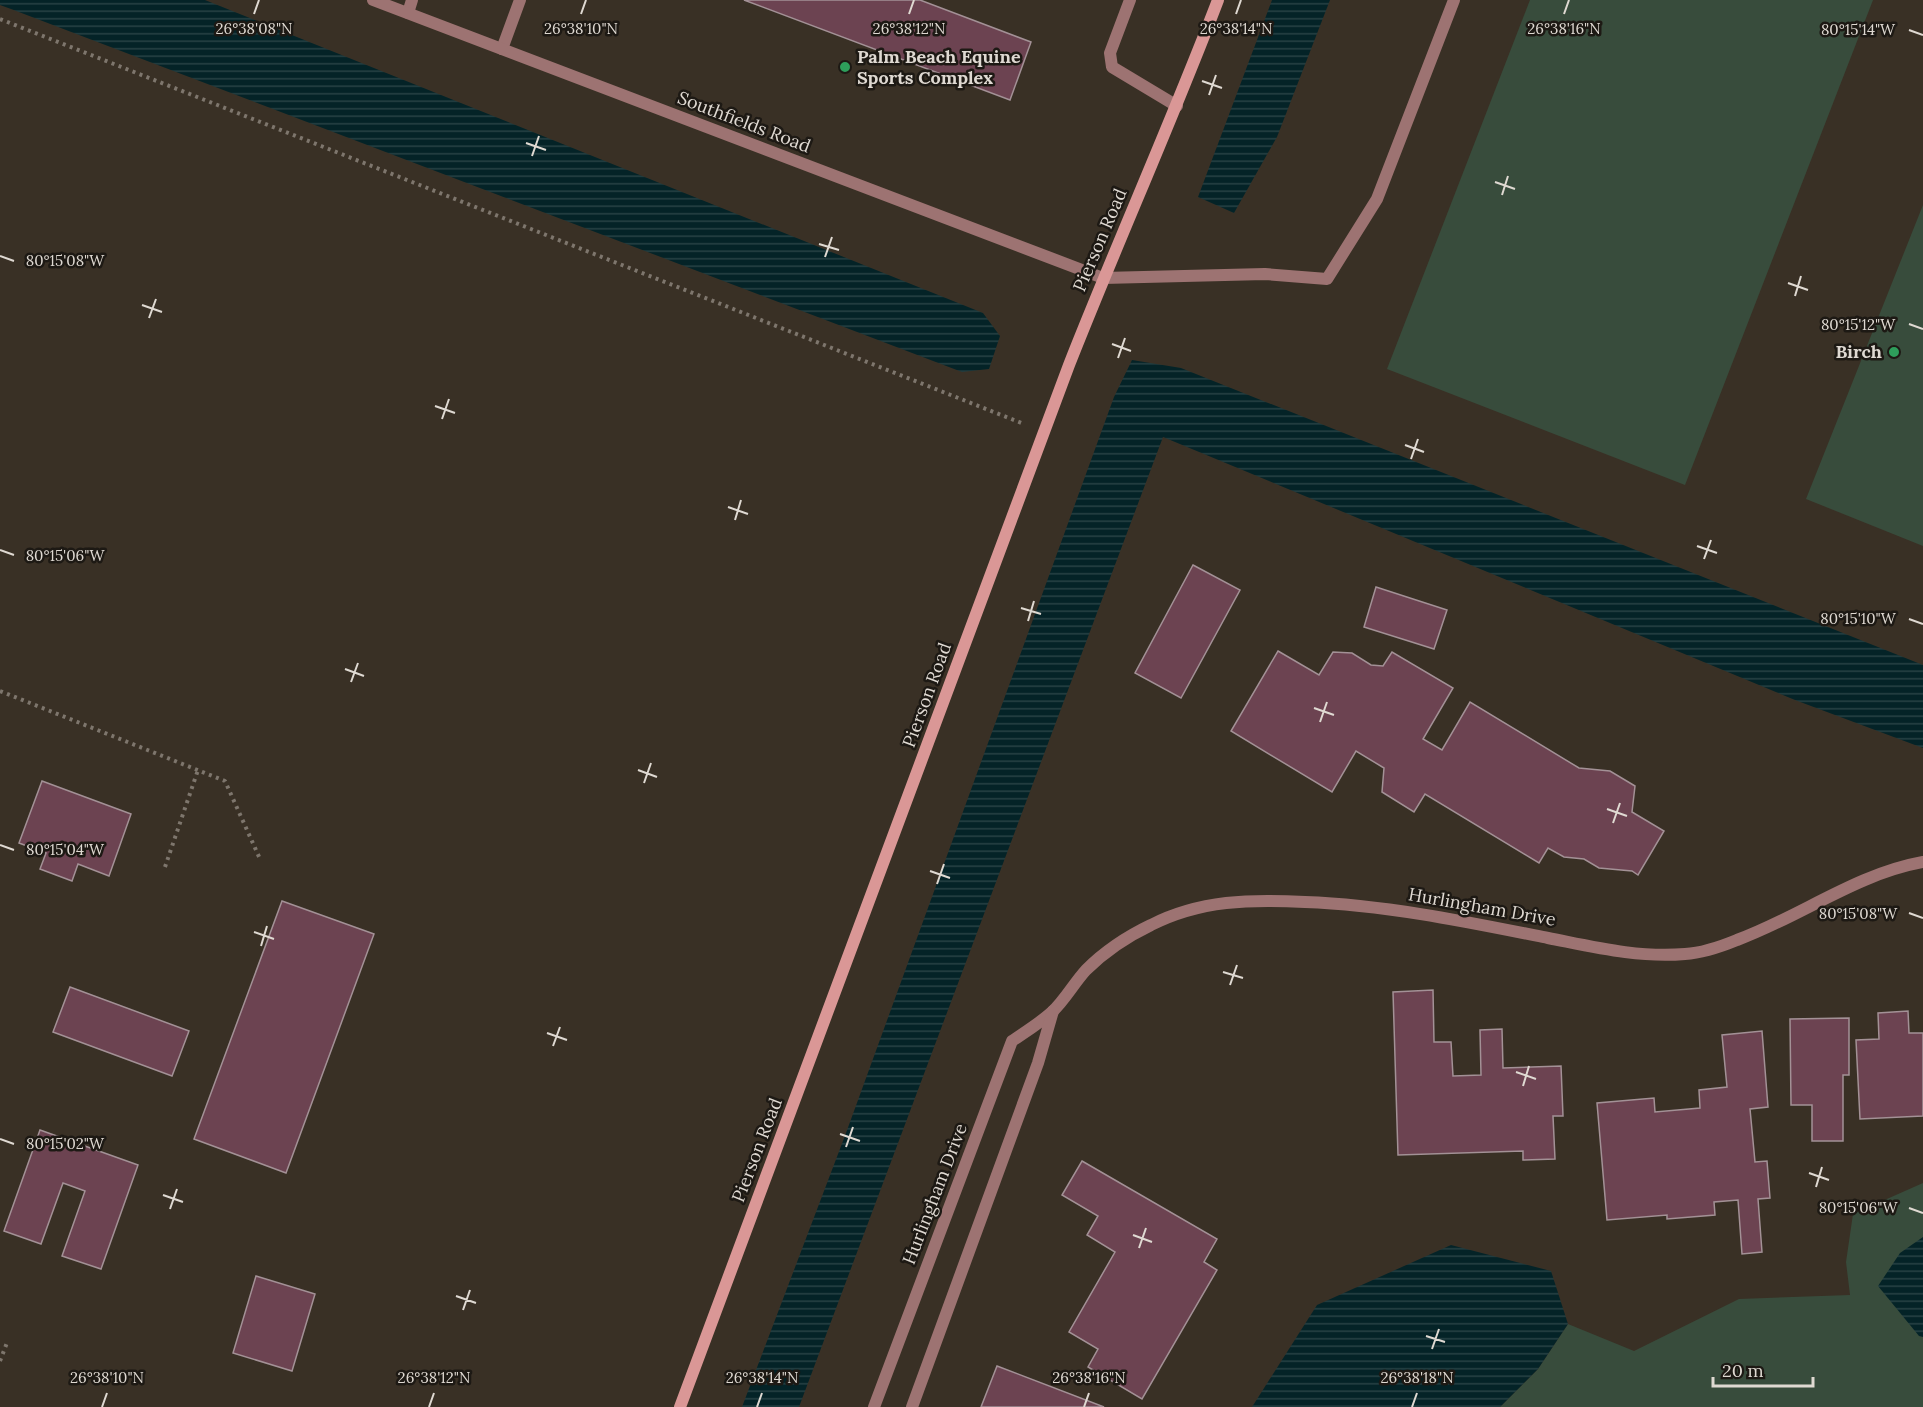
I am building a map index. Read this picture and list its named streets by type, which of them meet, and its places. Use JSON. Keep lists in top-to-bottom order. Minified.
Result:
{"streets":{"street":["Southfields Road","Pierson Road","Hurlingham Drive"]},"crossings":[["Southfields Road","Pierson Road"]],"places":["Palm Beach Equine Sports Complex","Birch"],"scale_bar":"20 m","coordinates":["26°38'08\"N","26°38'10\"N","26°38'12\"N","26°38'14\"N","26°38'16\"N","80°15'14\"W","80°15'08\"W","80°15'12\"W","80°15'06\"W","80°15'10\"W","80°15'04\"W","80°15'02\"W","26°38'18\"N"]}
